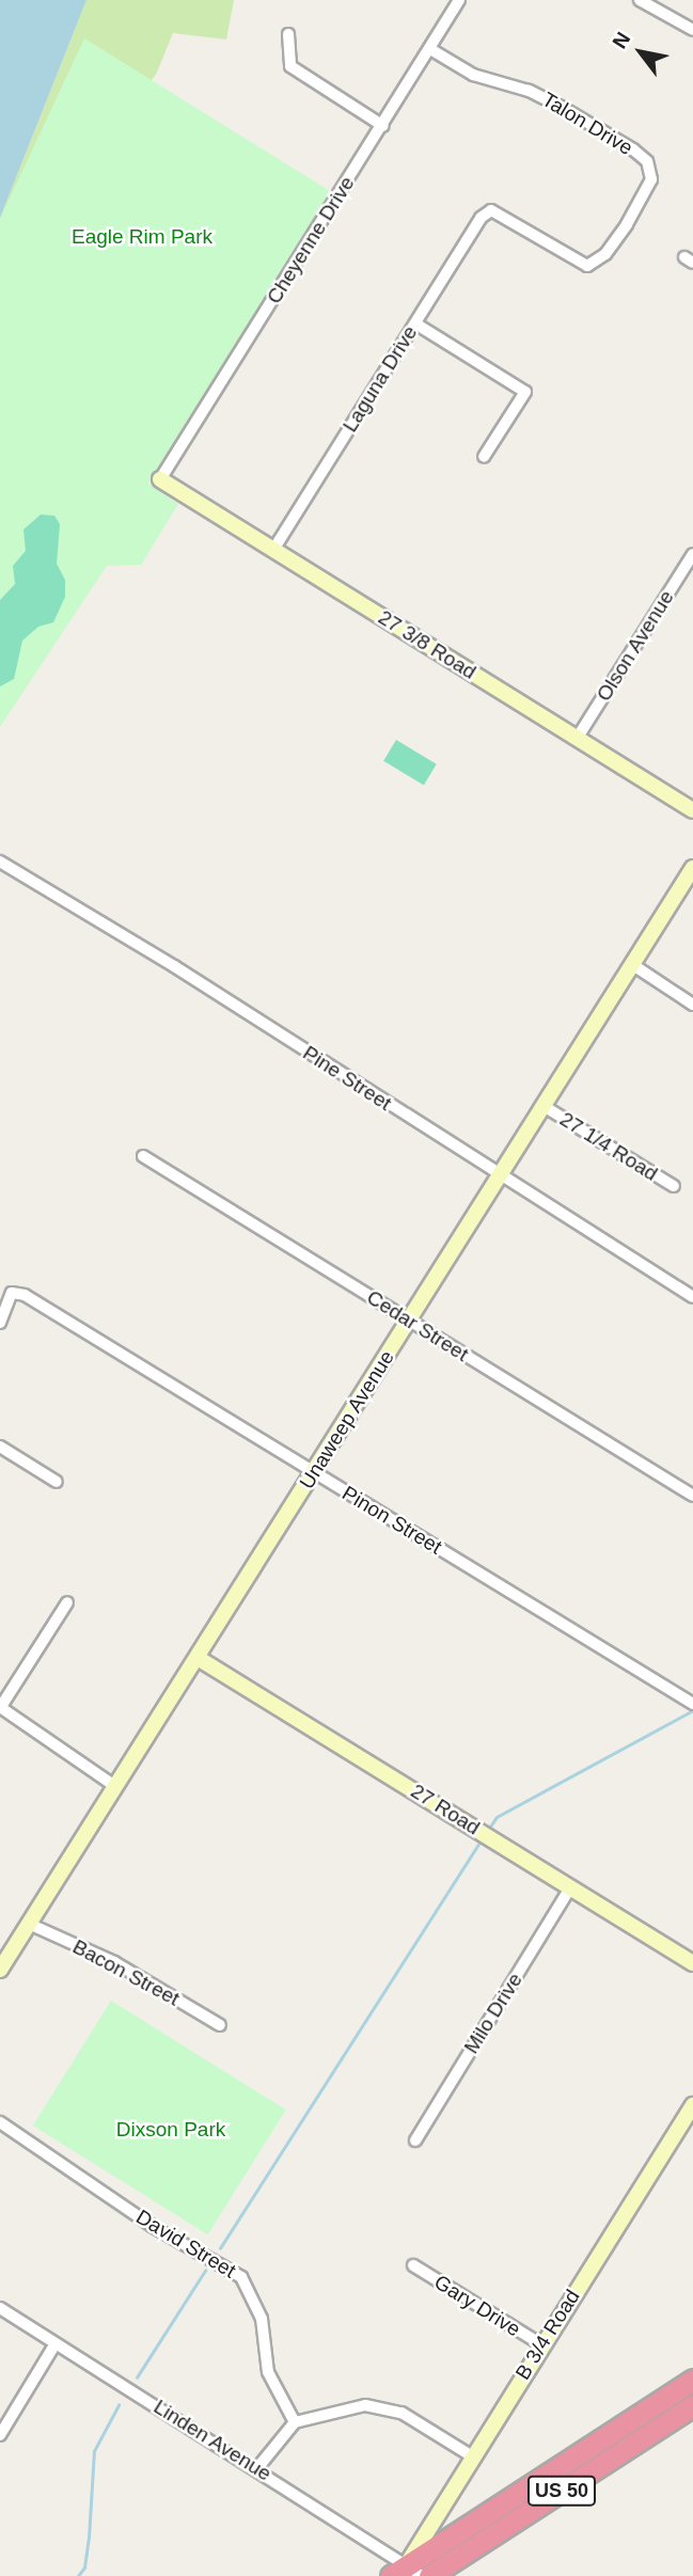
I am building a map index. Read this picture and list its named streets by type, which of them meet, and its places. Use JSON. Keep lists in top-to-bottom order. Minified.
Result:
{"streets":{"highway":["US 50"],"street":["Talon Drive","Cheyenne Drive","Laguna Drive","27 3/8 Road","Olson Avenue","Pine Street","27 1/4 Road","Cedar Street","Unaweep Avenue","Pinon Street","27 Road","Bacon Street","Milo Drive","David Street","Gary Drive","B 3/4 Road","Linden Avenue"]},"crossings":[["Talon Drive","Cheyenne Drive"],["Talon Drive","Laguna Drive"],["Cheyenne Drive","27 3/8 Road"],["Laguna Drive","27 3/8 Road"],["27 3/8 Road","Olson Avenue"],["Pine Street","Unaweep Avenue"],["27 1/4 Road","Unaweep Avenue"],["Cedar Street","Unaweep Avenue"],["Unaweep Avenue","Pinon Street"],["Unaweep Avenue","27 Road"],["Unaweep Avenue","Bacon Street"],["27 Road","Milo Drive"],["Gary Drive","B 3/4 Road"],["B 3/4 Road","Linden Avenue"],["B 3/4 Road","US 50"],["Linden Avenue","US 50"]],"parks":["Eagle Rim Park","Dixson Park"],"north":"top left"}
